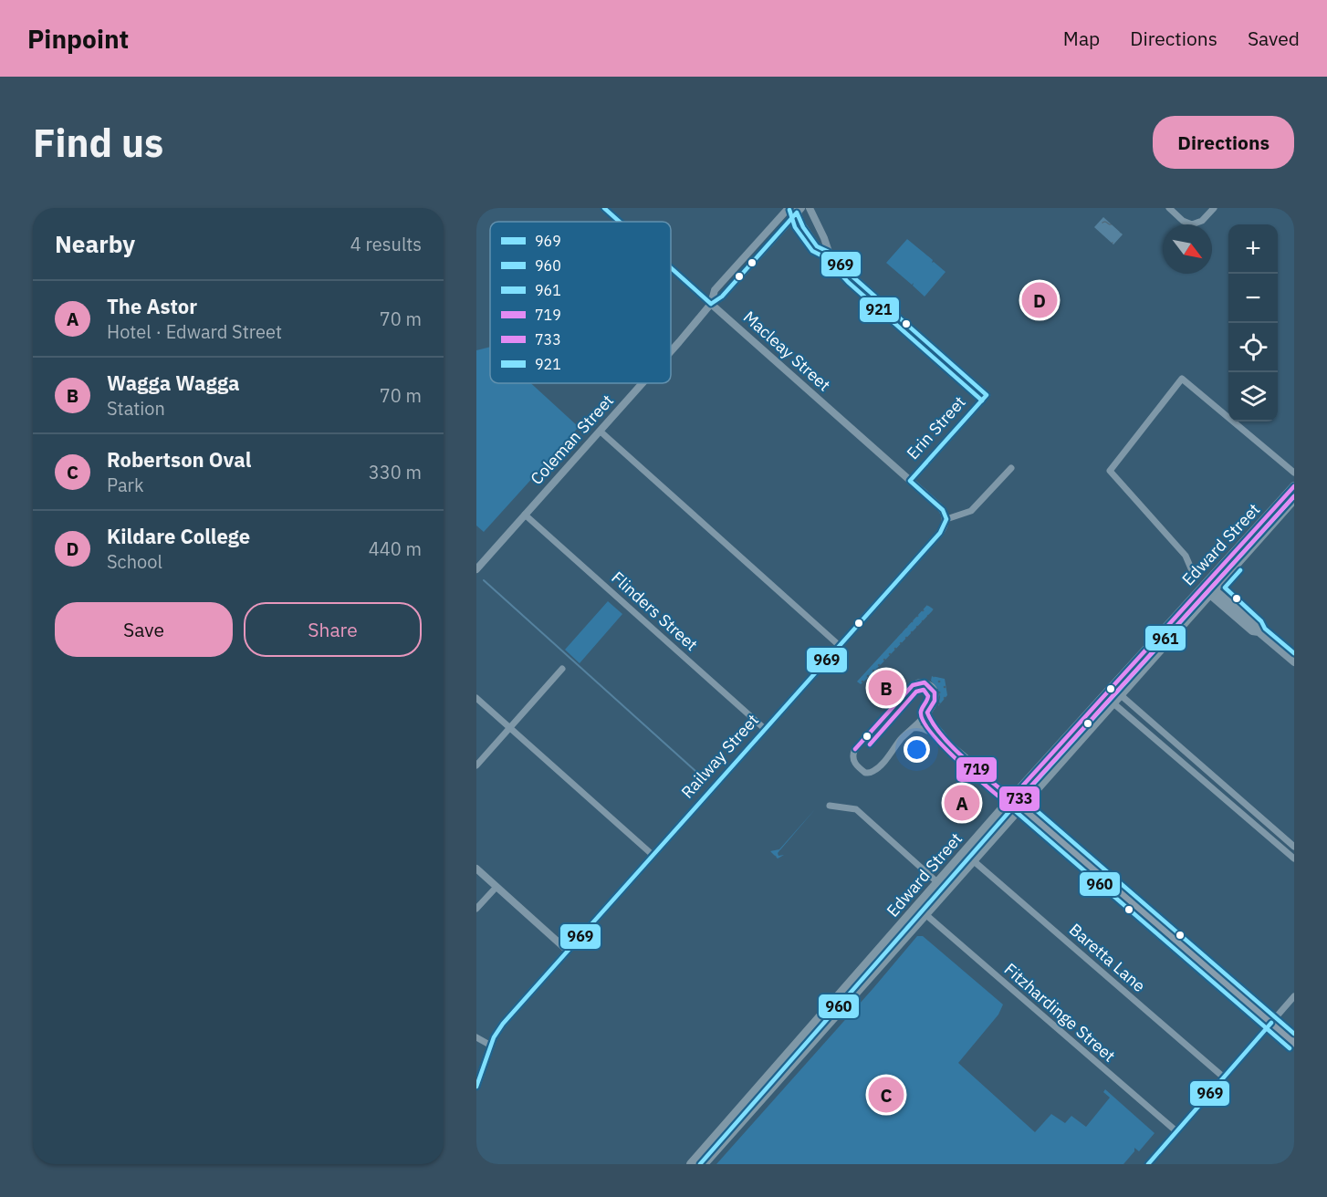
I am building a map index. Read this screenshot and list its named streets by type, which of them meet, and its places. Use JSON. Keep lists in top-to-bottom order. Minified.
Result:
{"streets":{"highway":["Edward Street"],"street":["Macleay Street","Erin Street","Coleman Street","Flinders Street","Railway Street","Baretta Lane","Fitzhardinge Street"]},"crossings":[["Macleay Street","Erin Street"],["Macleay Street","Coleman Street"],["Macleay Street","Railway Street"],["Coleman Street","Flinders Street"],["Edward Street","Baretta Lane"],["Edward Street","Fitzhardinge Street"],["Flinders Street","Railway Street"]],"lines":["transit line 969","transit line 921","transit line 719","transit line 961","transit line 733","transit line 960"],"legend":["969","960","961","719","733","921"],"north":"bottom right","page":{"header":"Pinpoint","nav":["Map","Directions","Saved"],"buttons":["Directions",["Save","Share"]],"title":"Find us","heading":["Nearby","4 results"],"map_buttons":["+","−"],"list":[{"mark":"A","name":"The Astor","note":"Hotel · Edward Street","value":"70 m"},{"mark":"B","name":"Wagga Wagga","note":"Station","value":"70 m"},{"mark":"C","name":"Robertson Oval","note":"Park","value":"330 m"},{"mark":"D","name":"Kildare College","note":"School","value":"440 m"}],"pins":["D","B","A","C"]}}
